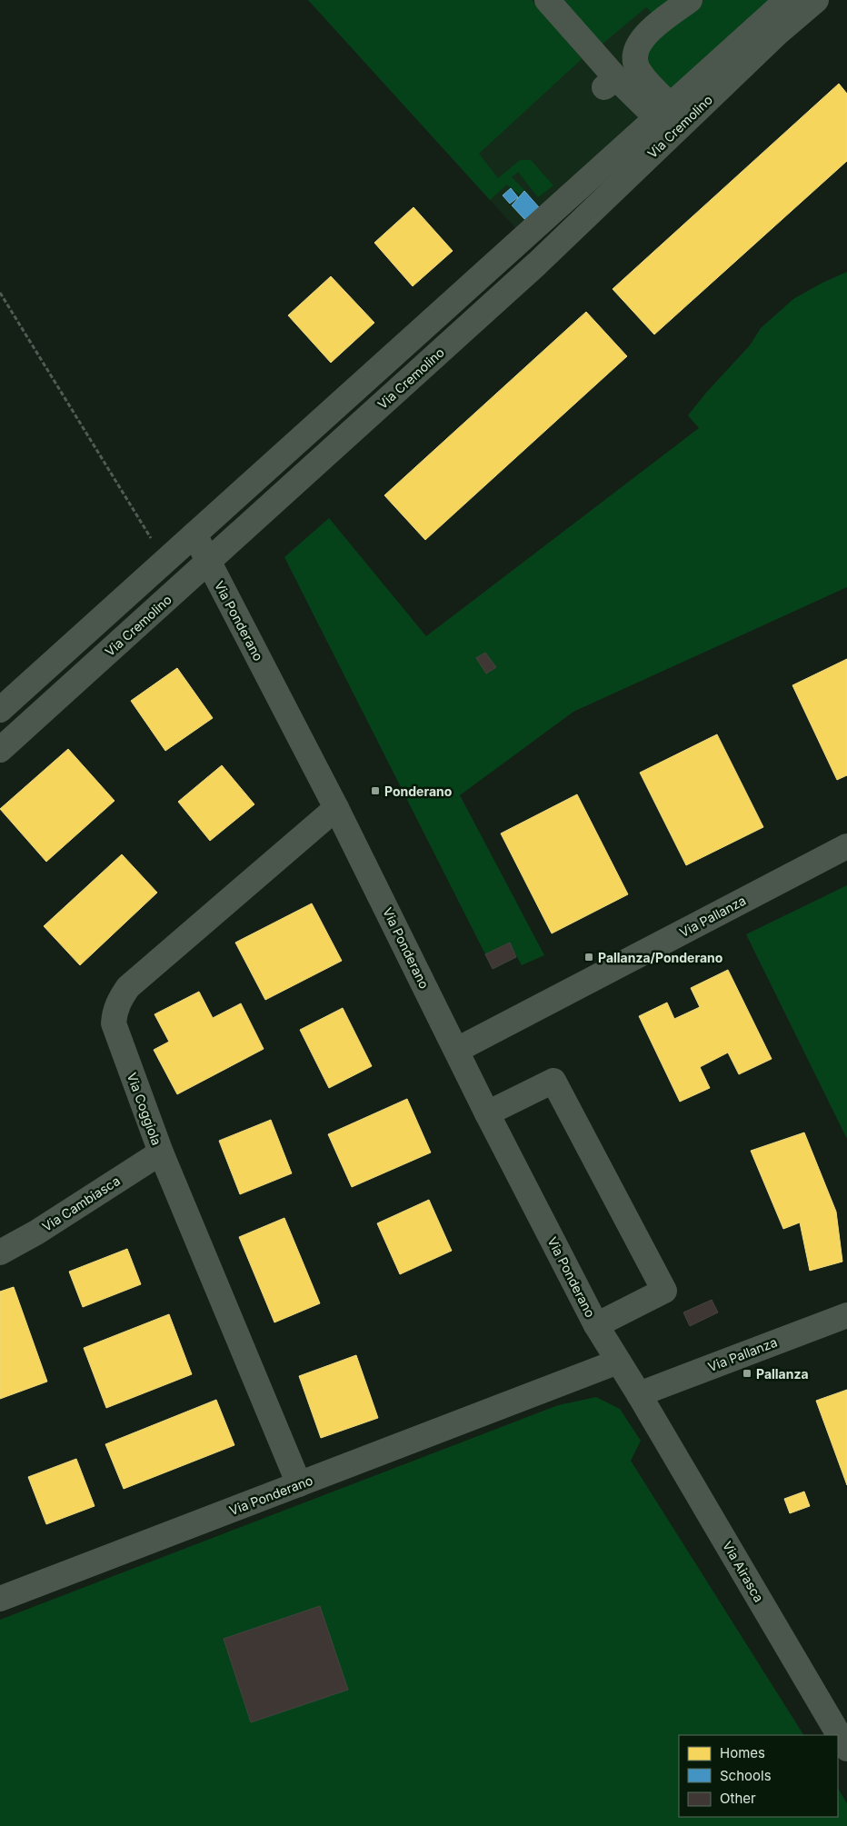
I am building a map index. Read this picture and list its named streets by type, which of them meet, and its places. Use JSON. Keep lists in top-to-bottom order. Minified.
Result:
{"streets":{"street":["Via Cremolino","Via Ponderano","Via Pallanza","Via Coggiola","Via Cambiasca","Via Airasca"]},"crossings":[["Via Cremolino","Via Ponderano"],["Via Ponderano","Via Pallanza"],["Via Ponderano","Via Coggiola"],["Via Ponderano","Via Airasca"],["Via Pallanza","Via Airasca"],["Via Coggiola","Via Cambiasca"]],"places":{"transit":["Ponderano","Pallanza/Ponderano","Pallanza"]},"legend":["Homes","Schools","Other"]}
